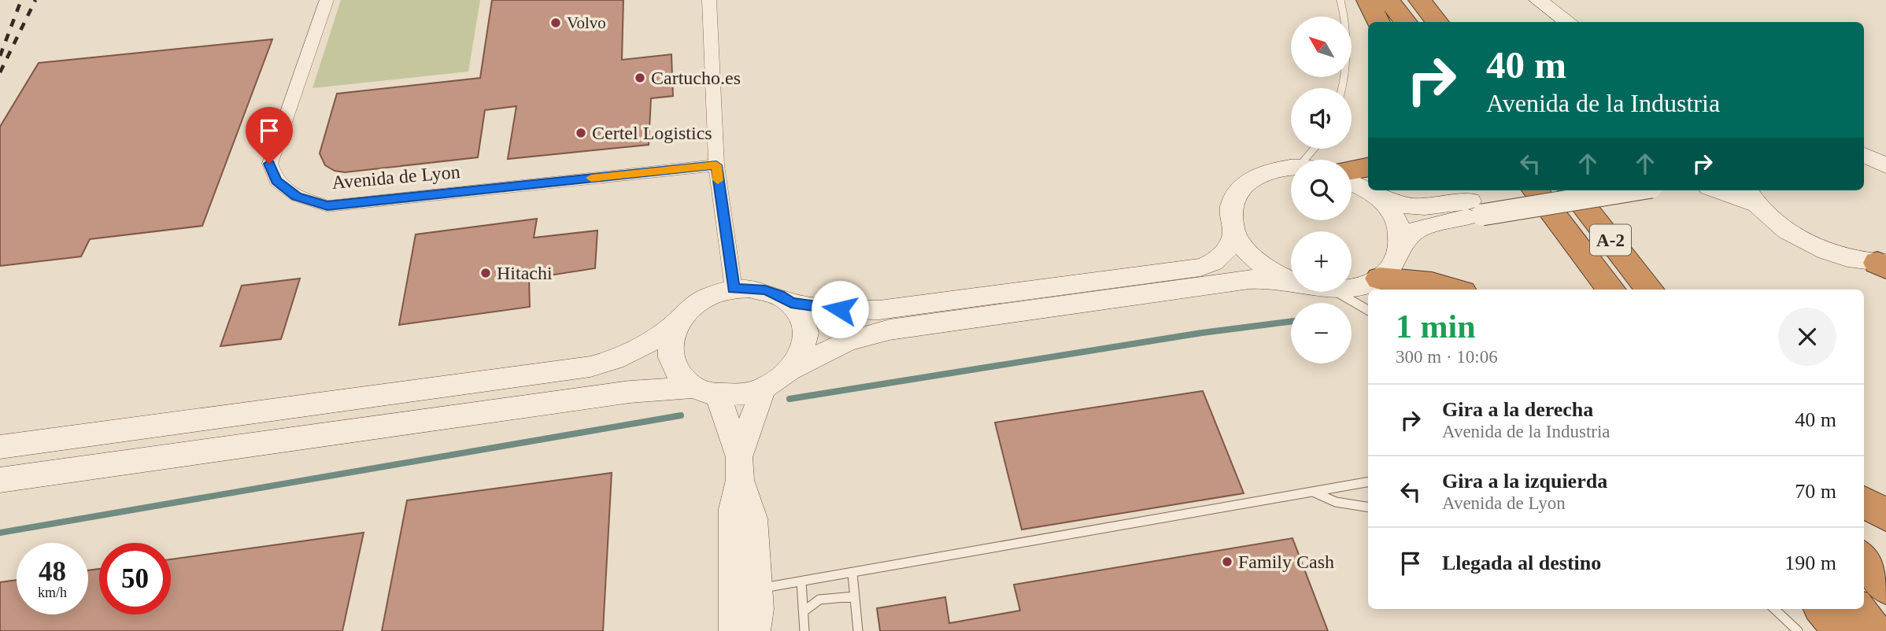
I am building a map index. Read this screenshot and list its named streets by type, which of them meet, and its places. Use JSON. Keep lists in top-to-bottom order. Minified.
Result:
{"streets":{"highway":["A-2"],"street":["Avenida de Lyon"]},"places":["Volvo","Cartucho.es","Certel Logistics","Hitachi","Family Cash"],"north":"top left","page":{"map_buttons":["+","−"],"turn":["40 m","Avenida de la Industria"],"heading":["1 min","300 m · 10:06"],"list":[{"name":"Gira a la derecha","note":"Avenida de la Industria","value":"40 m"},{"name":"Gira a la izquierda","note":"Avenida de Lyon","value":"70 m"},{"name":"Llegada al destino","value":"190 m"}],"speed":"48 km/h","limit":"50"}}
